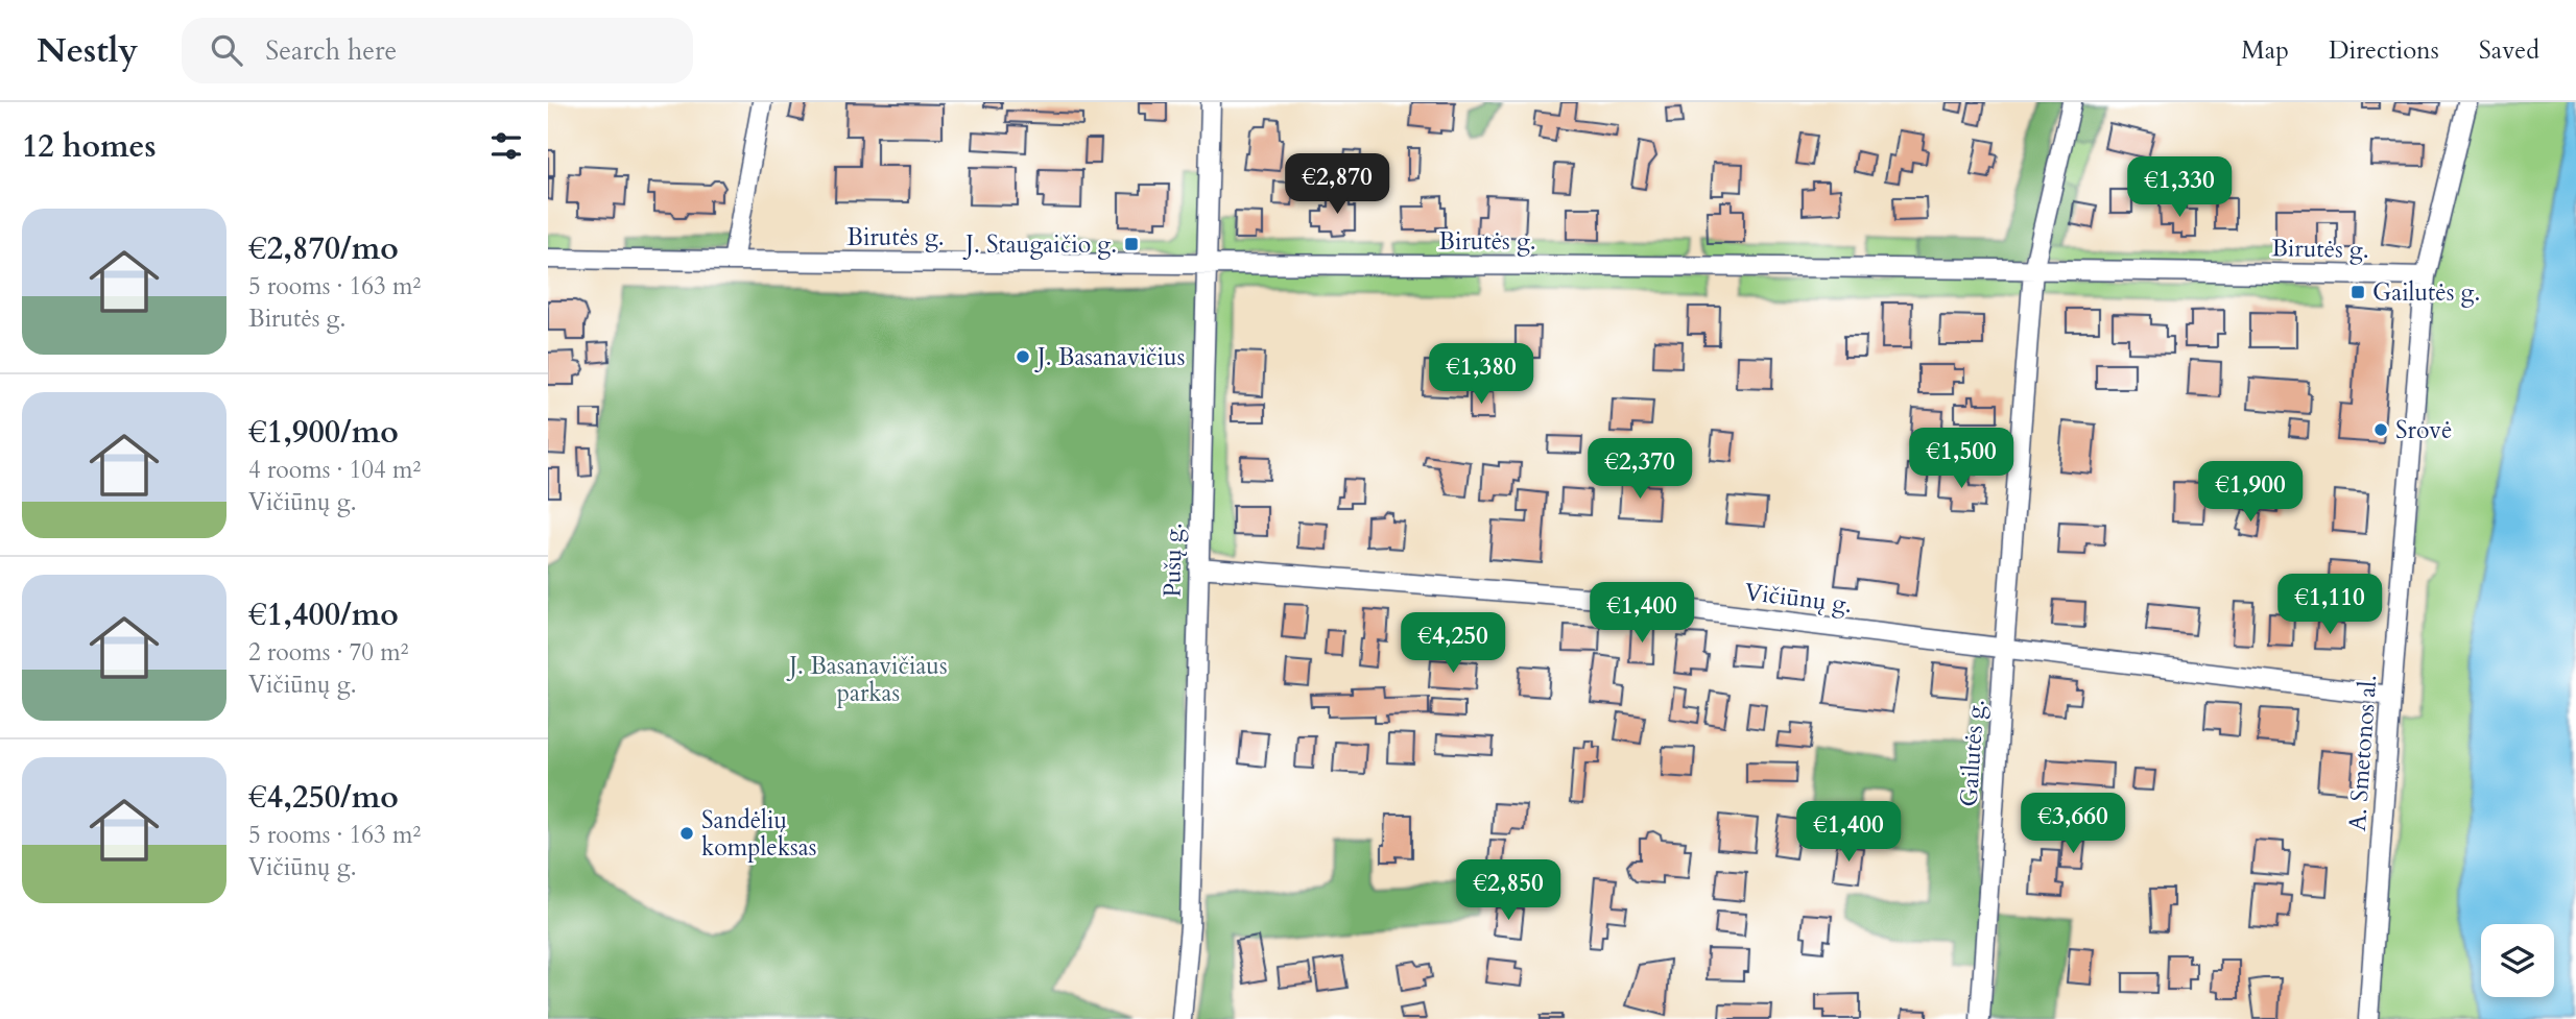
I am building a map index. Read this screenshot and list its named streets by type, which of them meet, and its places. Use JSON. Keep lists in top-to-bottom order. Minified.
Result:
{"streets":{"street":["Birutės g.","Pušų g.","Vičiūnų g.","Gailutės g.","A. Smetonos al."]},"crossings":[["Birutės g.","Pušų g."],["Birutės g.","Gailutės g."],["Birutės g.","A. Smetonos al."],["Pušų g.","Vičiūnų g."],["Vičiūnų g.","Gailutės g."],["Vičiūnų g.","A. Smetonos al."]],"parks":["J. Basanavičiaus parkas"],"places":{"transit":["J. Staugaičio g.","Gailutės g."],"other":["J. Basanavičius","Srovė","Sandėlių kompleksas"]},"page":{"header":"Nestly","search":"Search here","nav":["Map","Directions","Saved"],"heading":"12 homes","price":["€2,870","€1,330","€1,380","€1,500","€2,370","€1,900","€1,110","€1,400","€4,250","€3,660","€1,400","€2,850"],"list":[{"name":"€2,870/mo","note":"5 rooms · 163 m² · Birutės g."},{"name":"€1,900/mo","note":"4 rooms · 104 m² · Vičiūnų g."},{"name":"€1,400/mo","note":"2 rooms · 70 m² · Vičiūnų g."},{"name":"€4,250/mo","note":"5 rooms · 163 m² · Vičiūnų g."}]}}
